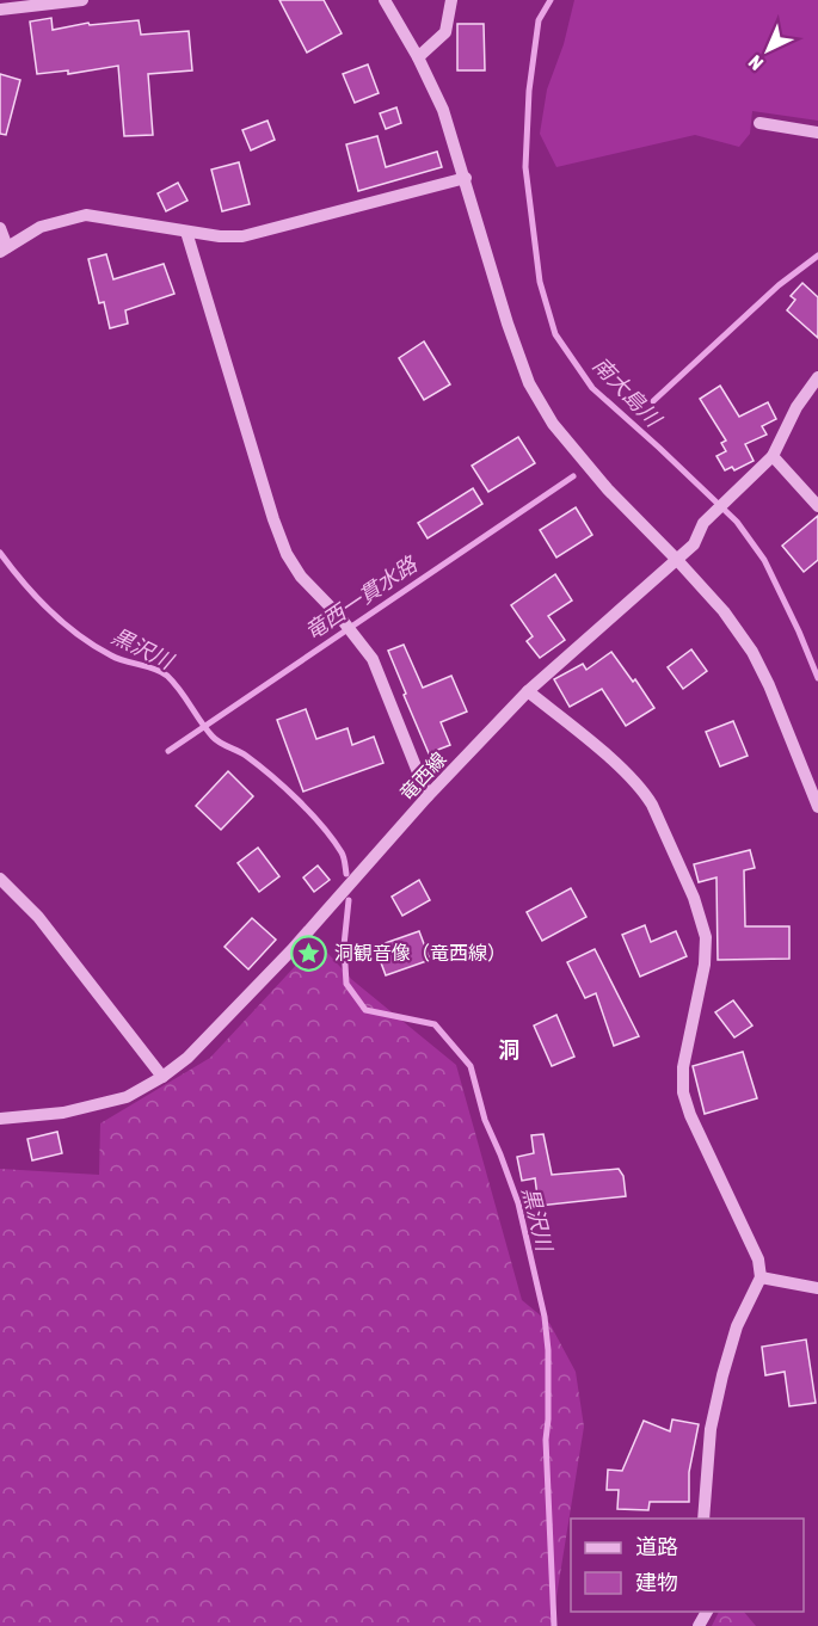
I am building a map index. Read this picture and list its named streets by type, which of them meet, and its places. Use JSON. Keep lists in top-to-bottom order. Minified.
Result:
{"streets":{"street":["竜西線"]},"districts":["洞"],"water":["南大島川","竜西一貫水路","黒沢川"],"places":{"place":["洞観音像（竜西線）"]},"legend":["道路","建物"],"north":"bottom left"}
